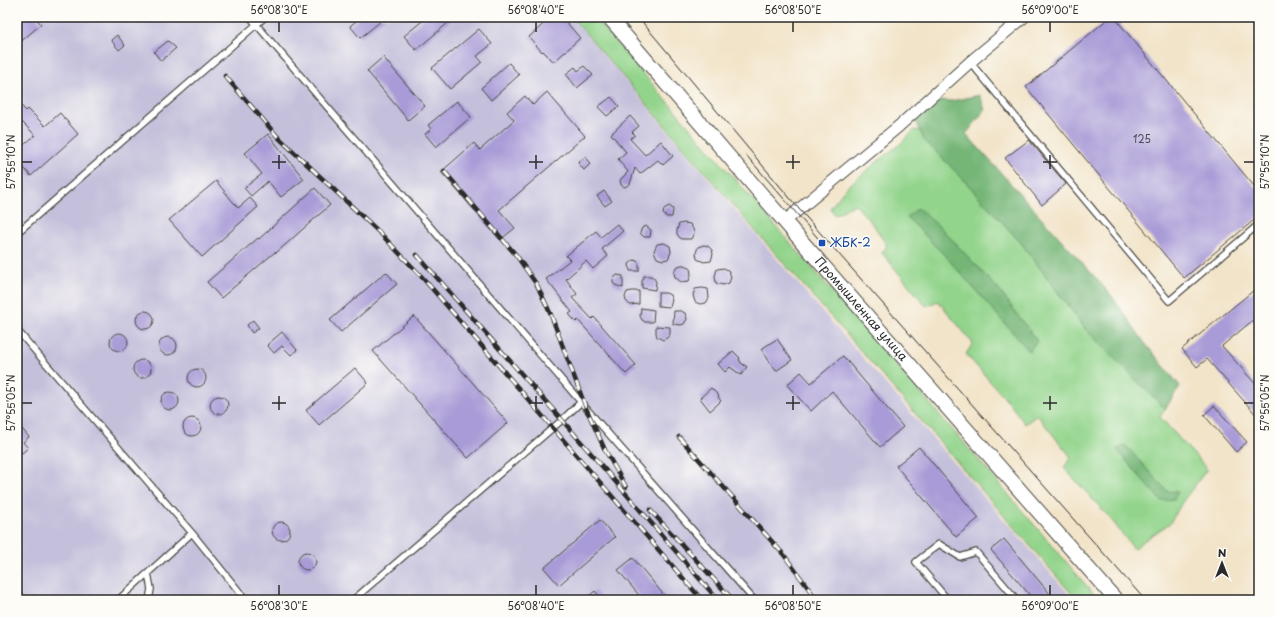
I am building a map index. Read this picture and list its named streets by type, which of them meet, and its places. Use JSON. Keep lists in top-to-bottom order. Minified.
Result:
{"streets":{"street":["Промышленная улица"]},"places":{"transit":["ЖБК-2"]},"house_numbers":["125"],"north":"top","coordinates":["56°08'30\"E","56°08'40\"E","56°08'50\"E","56°09'00\"E","57°55'10\"N","57°55'05\"N"]}
